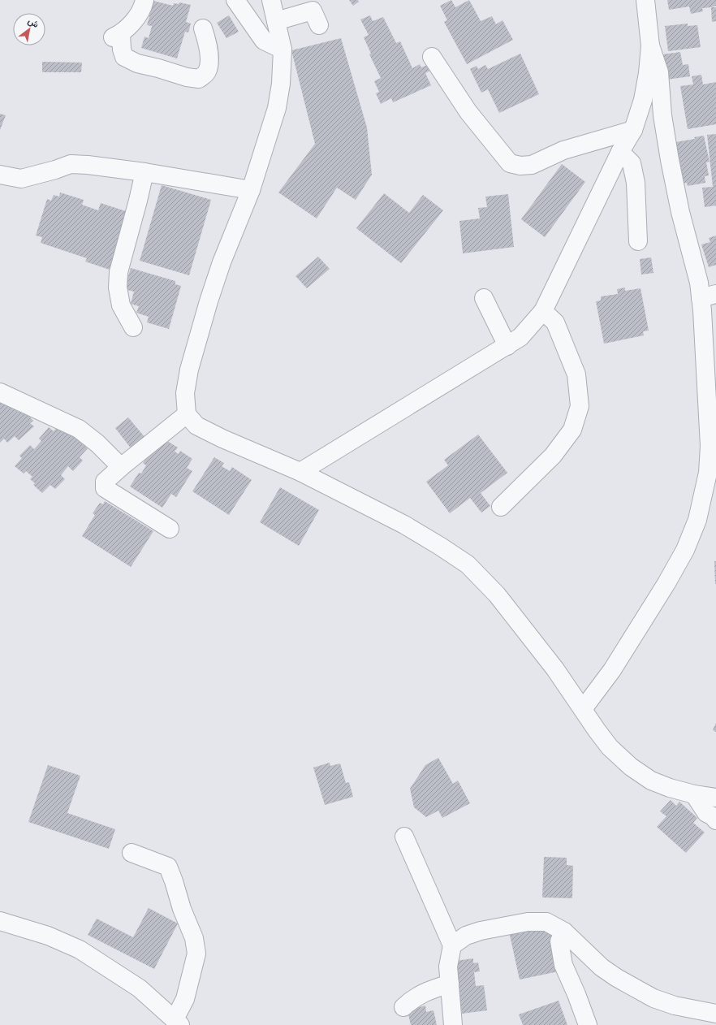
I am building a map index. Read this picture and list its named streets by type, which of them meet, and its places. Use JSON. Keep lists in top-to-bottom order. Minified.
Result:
{"north":"top right"}
